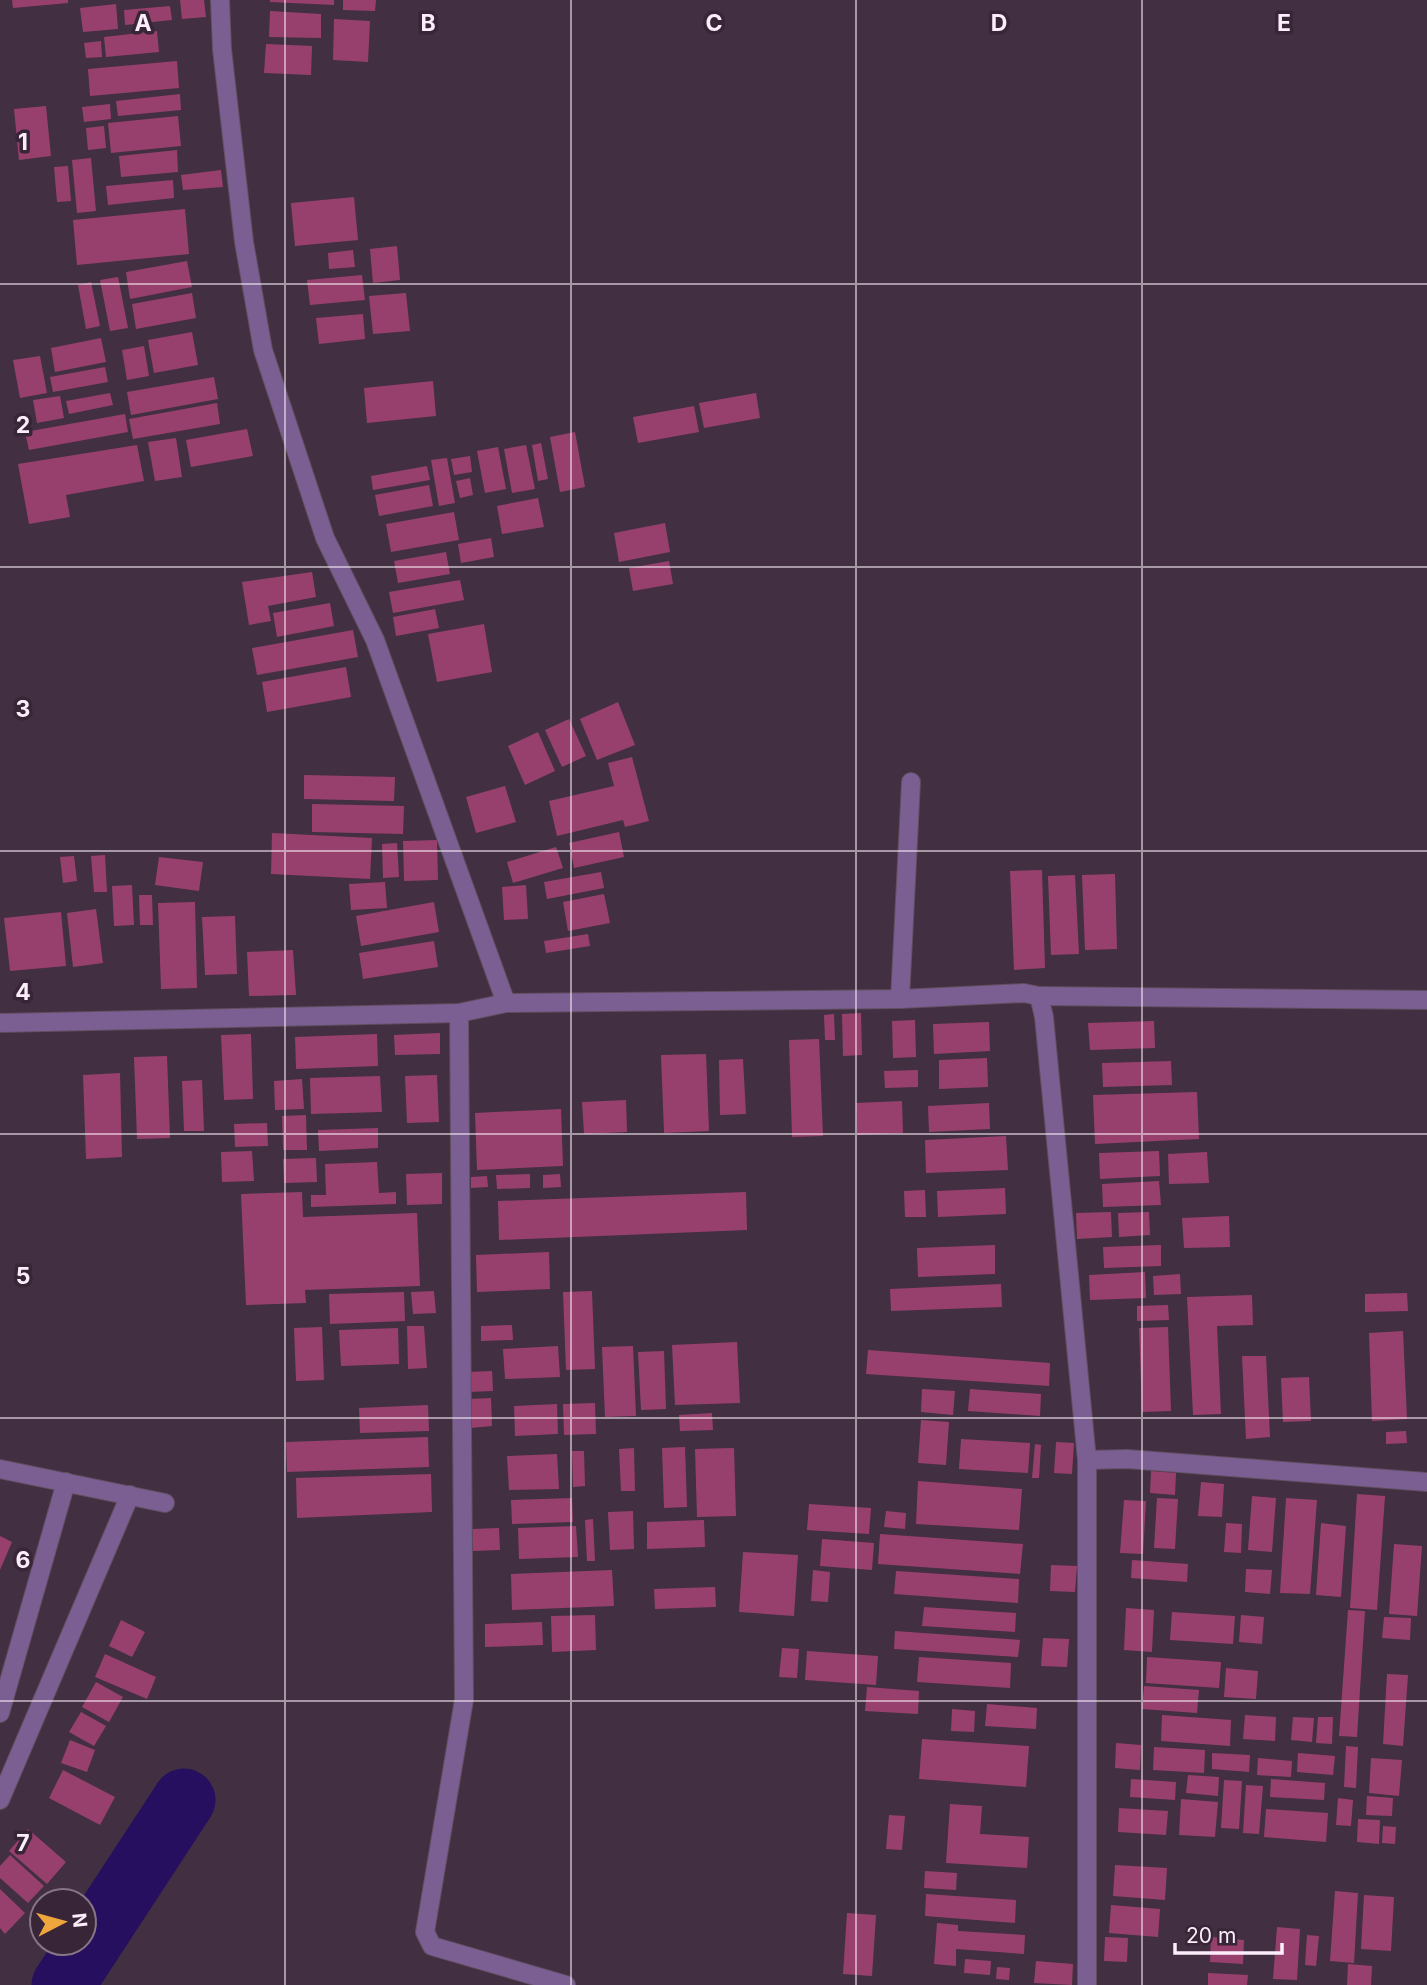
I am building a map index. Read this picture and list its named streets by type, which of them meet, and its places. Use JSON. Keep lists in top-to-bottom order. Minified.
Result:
{"scale_bar":"20 m","north":"right","grid":{"columns":["A","B","C","D","E"],"rows":["1","2","3","4","5","6","7"]}}
